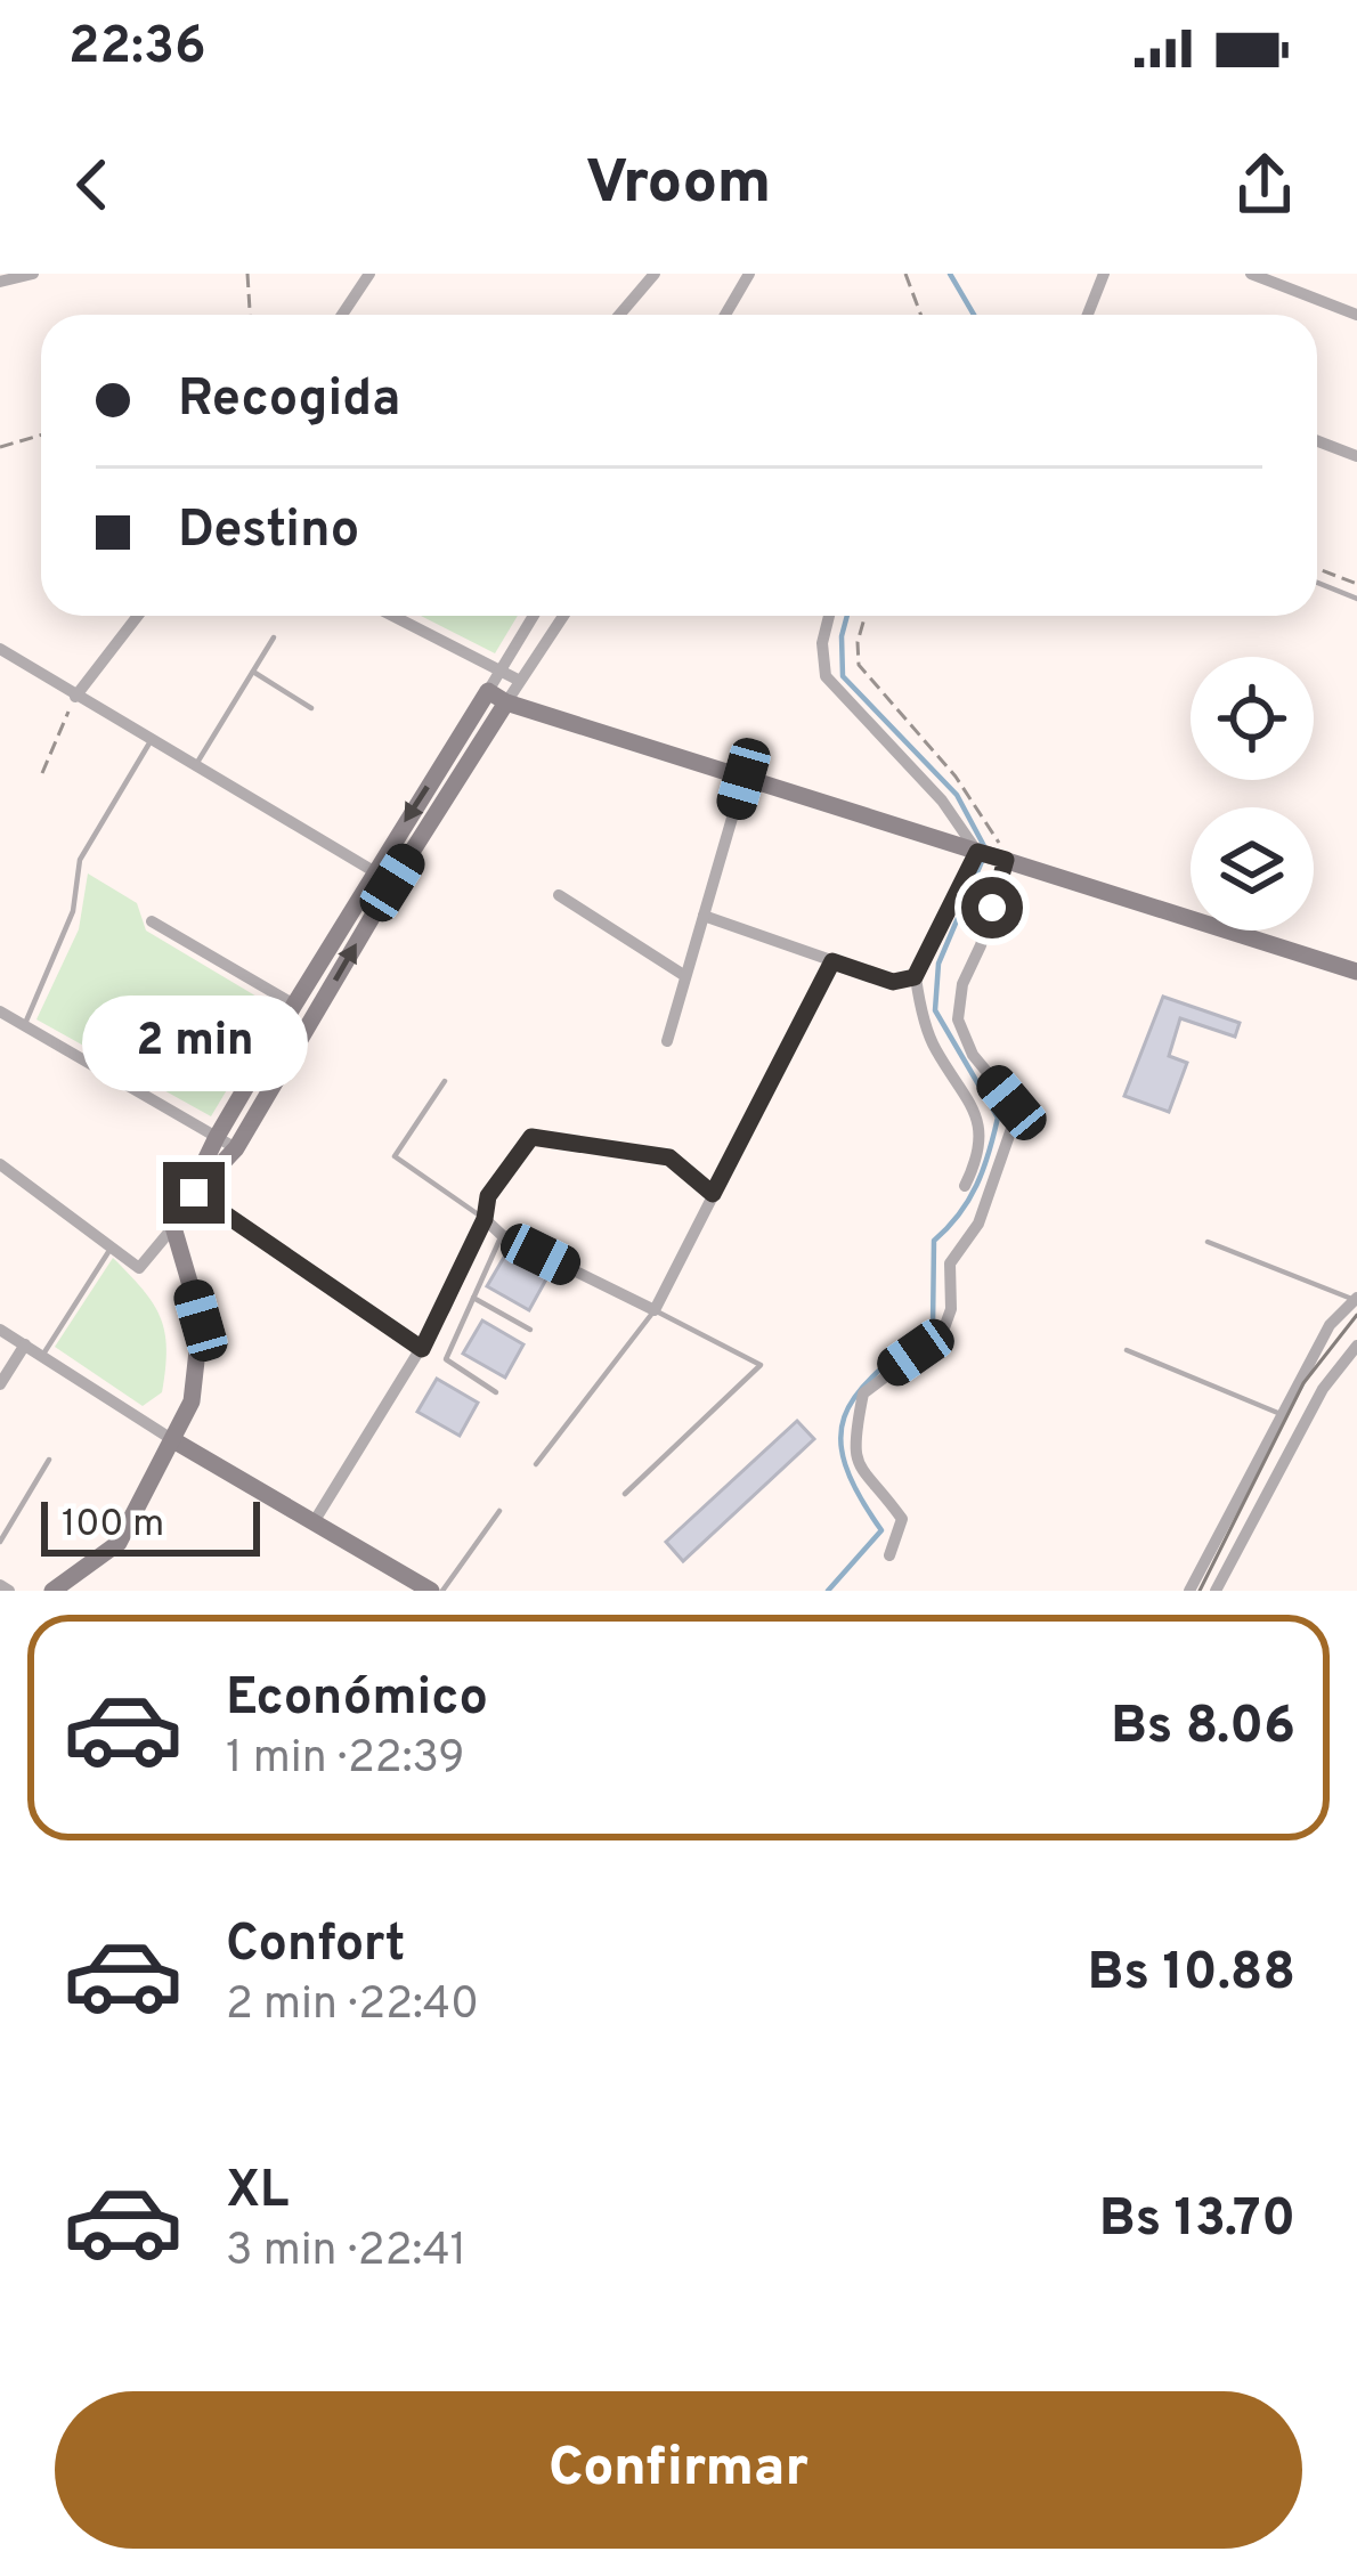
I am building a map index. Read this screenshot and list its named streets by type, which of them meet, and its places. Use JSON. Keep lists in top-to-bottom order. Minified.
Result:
{"scale_bar":"100 m","page":{"status":"22:36","header":"Vroom","banner":["Recogida","Destino"],"bubble":"2 min","scale":"100 m","list":[{"name":"Económico","note":"1 min · 22:39","value":"Bs 8.06"},{"name":"Confort","note":"2 min · 22:40","value":"Bs 10.88"},{"name":"XL","note":"3 min · 22:41","value":"Bs 13.70"}],"buttons":"Confirmar"}}
